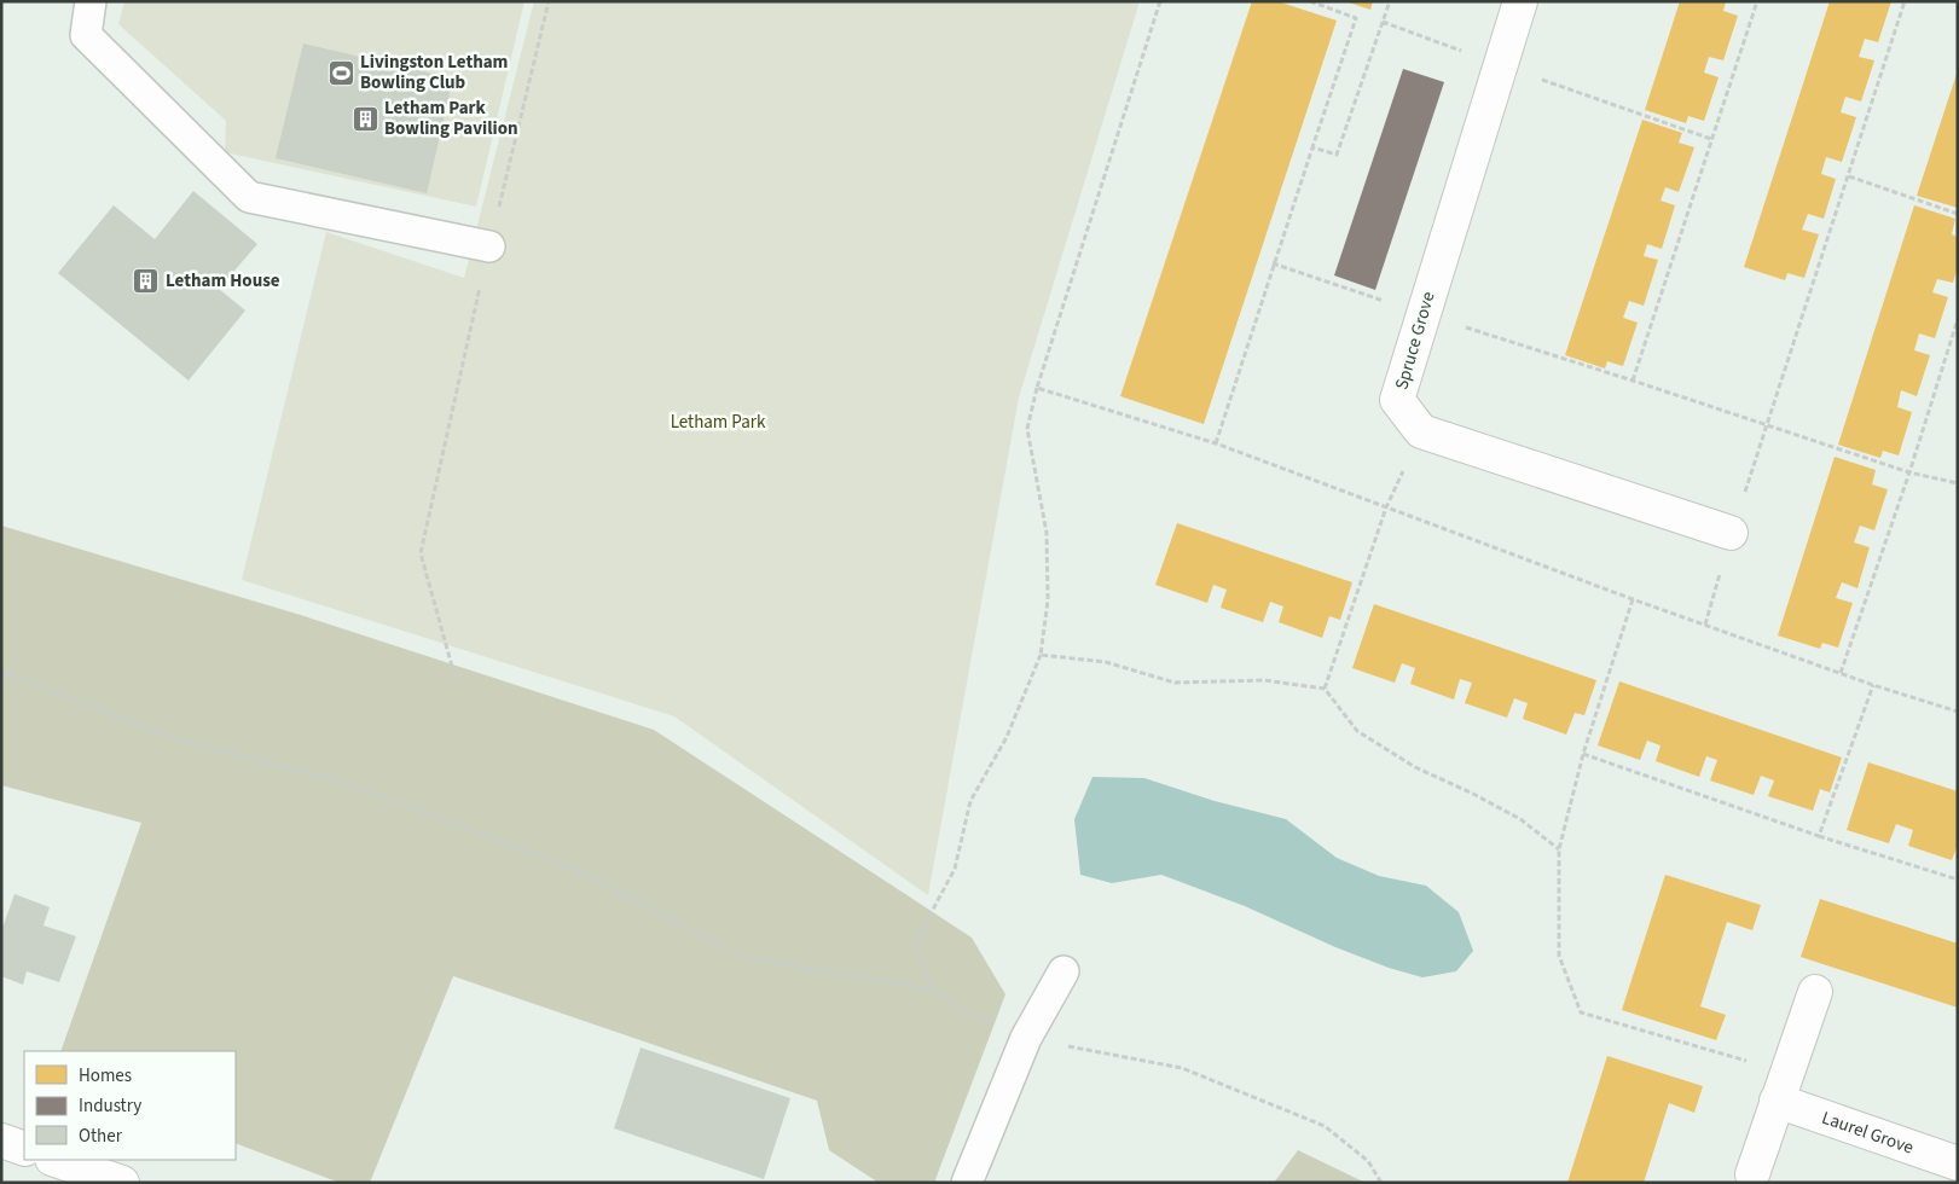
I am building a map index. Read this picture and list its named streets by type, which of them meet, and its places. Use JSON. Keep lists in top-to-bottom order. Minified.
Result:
{"streets":{"street":["Spruce Grove","Laurel Grove"]},"parks":["Letham Park"],"places":{"sports":["Livingston Letham Bowling Club"],"building":["Letham Park Bowling Pavilion","Letham House"]},"legend":["Homes","Industry","Other"]}
